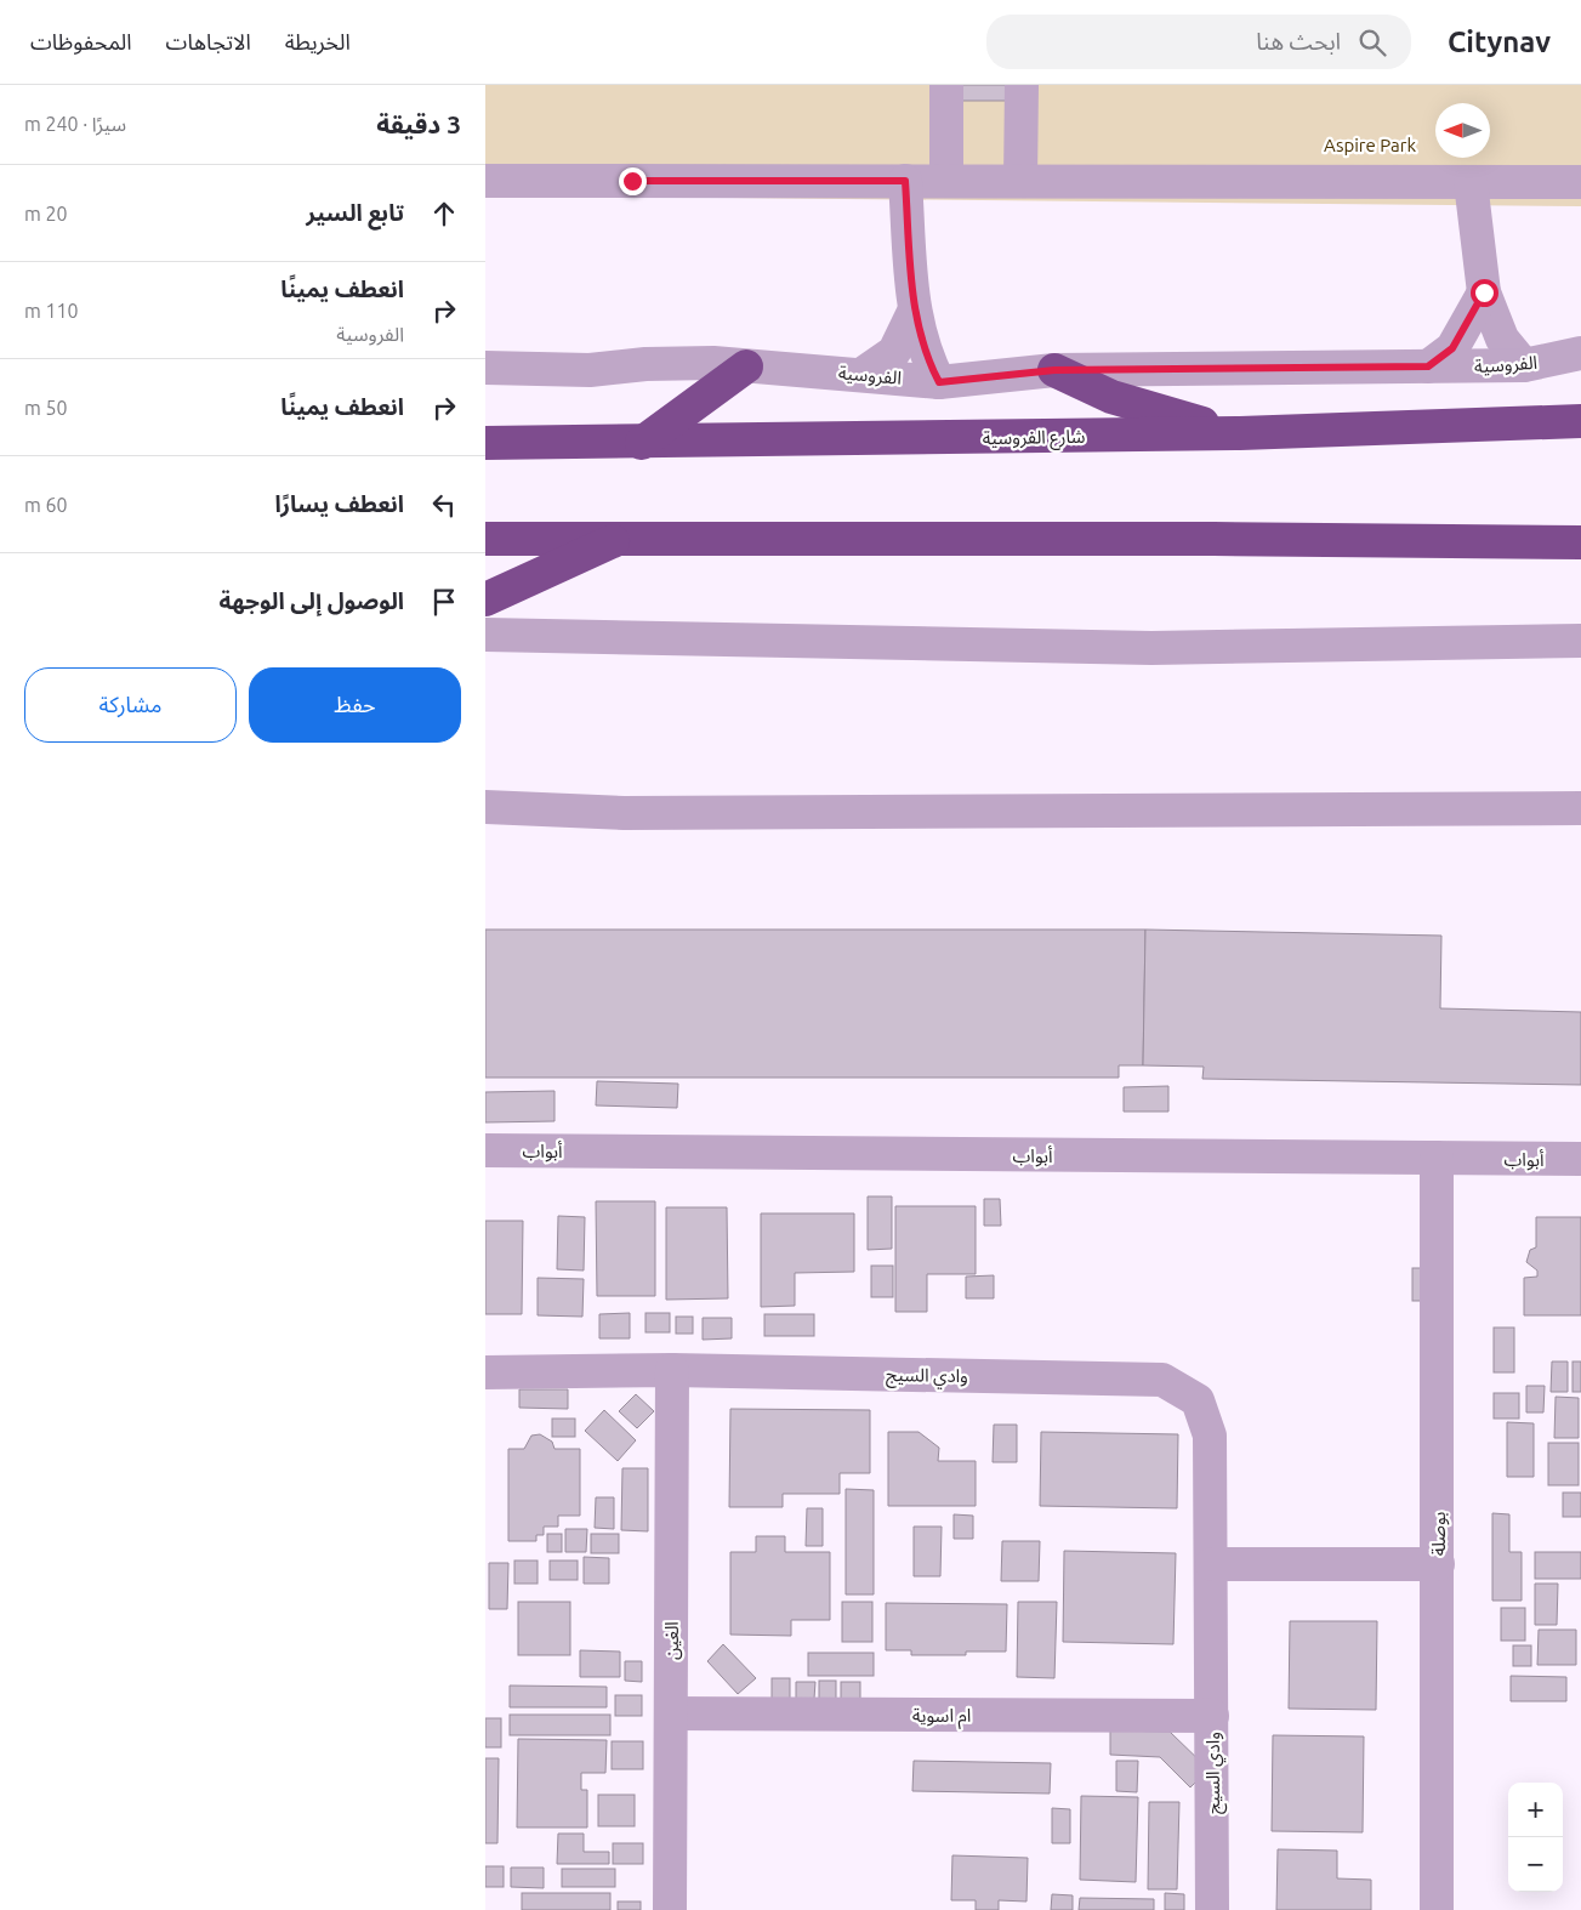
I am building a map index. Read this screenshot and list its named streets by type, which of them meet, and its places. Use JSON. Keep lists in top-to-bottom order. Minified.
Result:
{"streets":{"highway":["شارع الفروسية"],"street":["الفروسية","أبواب","وادي السيج","بوصلة","الغين","ام اسوية"]},"crossings":[["أبواب","بوصلة"],["وادي السيج","الغين"],["وادي السيج","ام اسوية"],["الغين","ام اسوية"]],"parks":["Aspire Park"],"north":"left","page":{"header":"Citynav","search":"ابحث هنا","nav":["الخريطة","الاتجاهات","المحفوظات"],"heading":["3 دقيقة","سيرًا · 240 m"],"list":[["تابع السير","20 m"],["انعطف يمينًا","الفروسية","110 m"],["انعطف يمينًا","50 m"],["انعطف يسارًا","60 m"],"الوصول إلى الوجهة"],"buttons":["حفظ","مشاركة"],"map_buttons":["+","−"]}}
